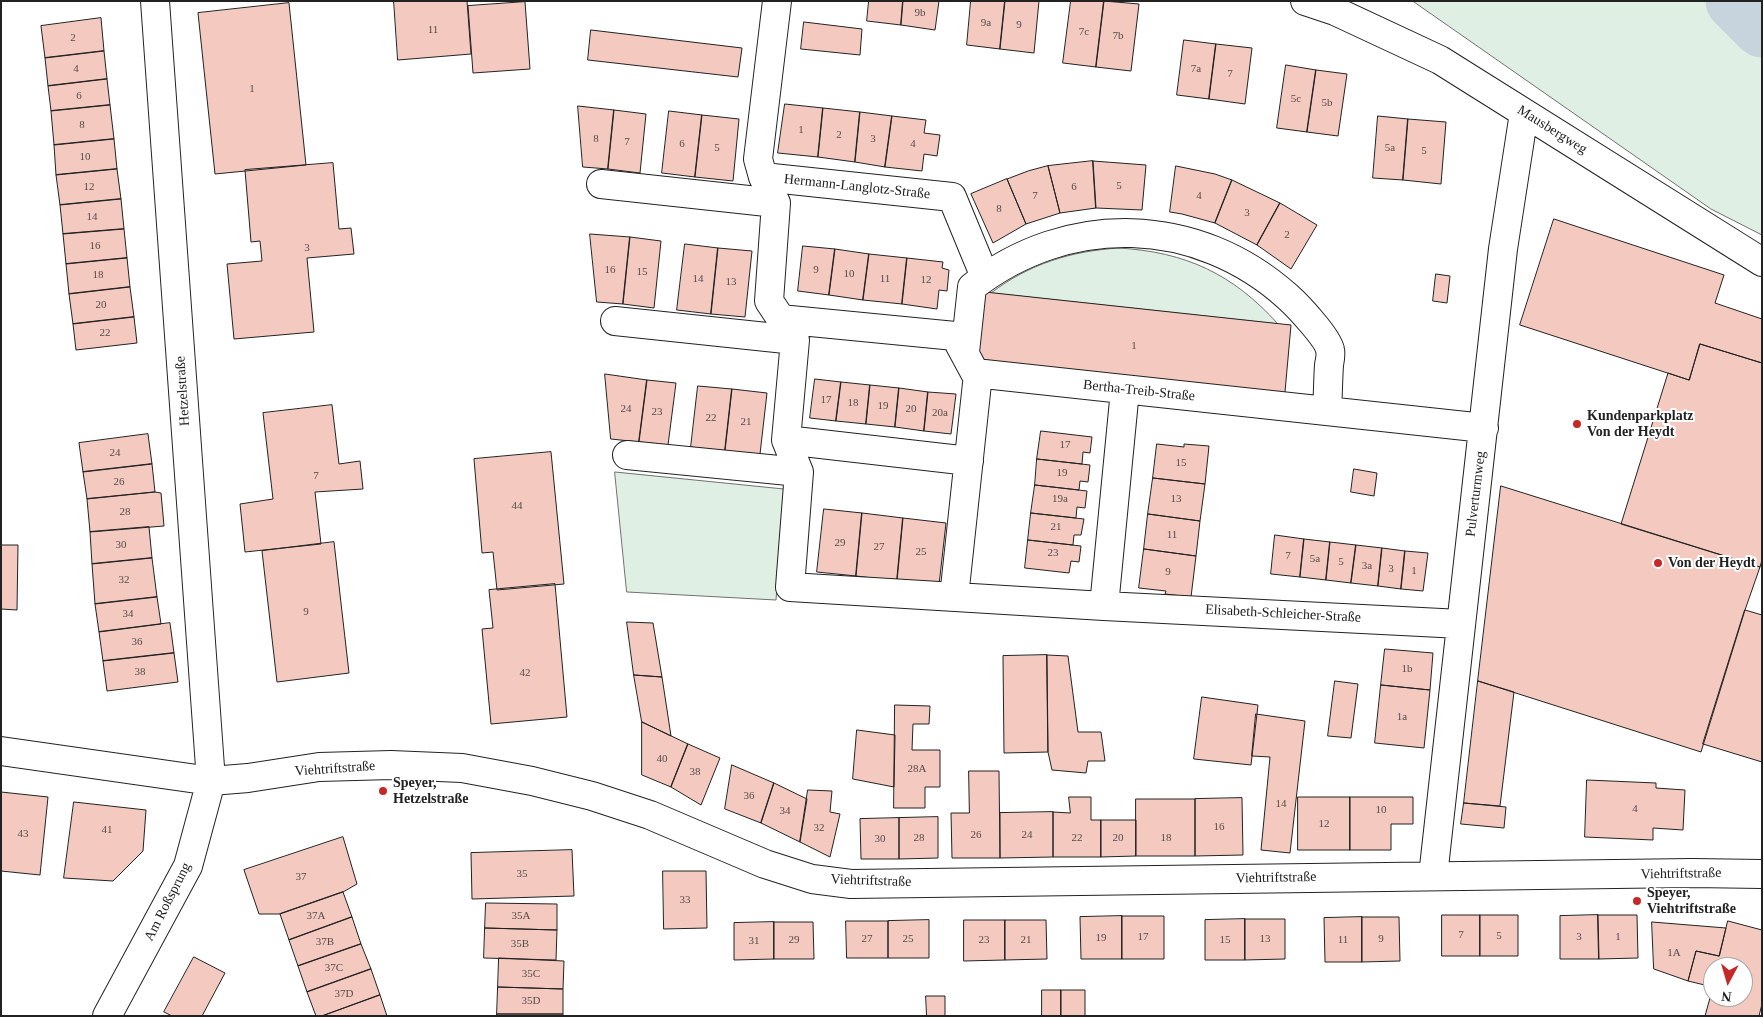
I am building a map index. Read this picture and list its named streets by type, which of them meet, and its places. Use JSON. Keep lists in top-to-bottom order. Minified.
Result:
{"streets":{"street":["Mausbergweg","Hermann-Langlotz-Straße","Hetzelstraße","Bertha-Treib-Straße","Pulverturmweg","Elisabeth-Schleicher-Straße","Viehtriftstraße","Am Roßsprung"]},"crossings":[["Mausbergweg","Pulverturmweg"],["Hetzelstraße","Viehtriftstraße"],["Hetzelstraße","Am Roßsprung"],["Bertha-Treib-Straße","Pulverturmweg"],["Pulverturmweg","Elisabeth-Schleicher-Straße"],["Pulverturmweg","Viehtriftstraße"],["Viehtriftstraße","Am Roßsprung"]],"places":["Kundenparkplatz Von der Heydt","Von der Heydt","Speyer, Hetzelstraße","Speyer, Viehtriftstraße"],"house_numbers":["9b","9a","9","11","7c","7b","2","4","7a","7","1","6","5c","5b","8","1","2","8","3","7","6","4","5","5a","5","10","5","12","6","7","4","8","3","14","2","16","3","16","9","15","10","18","14","11","12","13","20","22","1","17","18","19","24","20","23","20a","22","21","17","24","15","19","7","26","19a","13","44","28","21","11","29","30","27","25","23","7","5a","5","3a","3","1","9","32","9","34","36","1b","38","42","1a","40","28A","38","36","14","4","10","34","12","16","32","41","43","26","24","28","22","20","18","30","35","37","33","37A","35A","7","5","17","3","1","19","27","25","13","9","29","23","21","15","11","31","37B","35B","1A","37C","35C","37D","35D"],"north":"bottom"}
